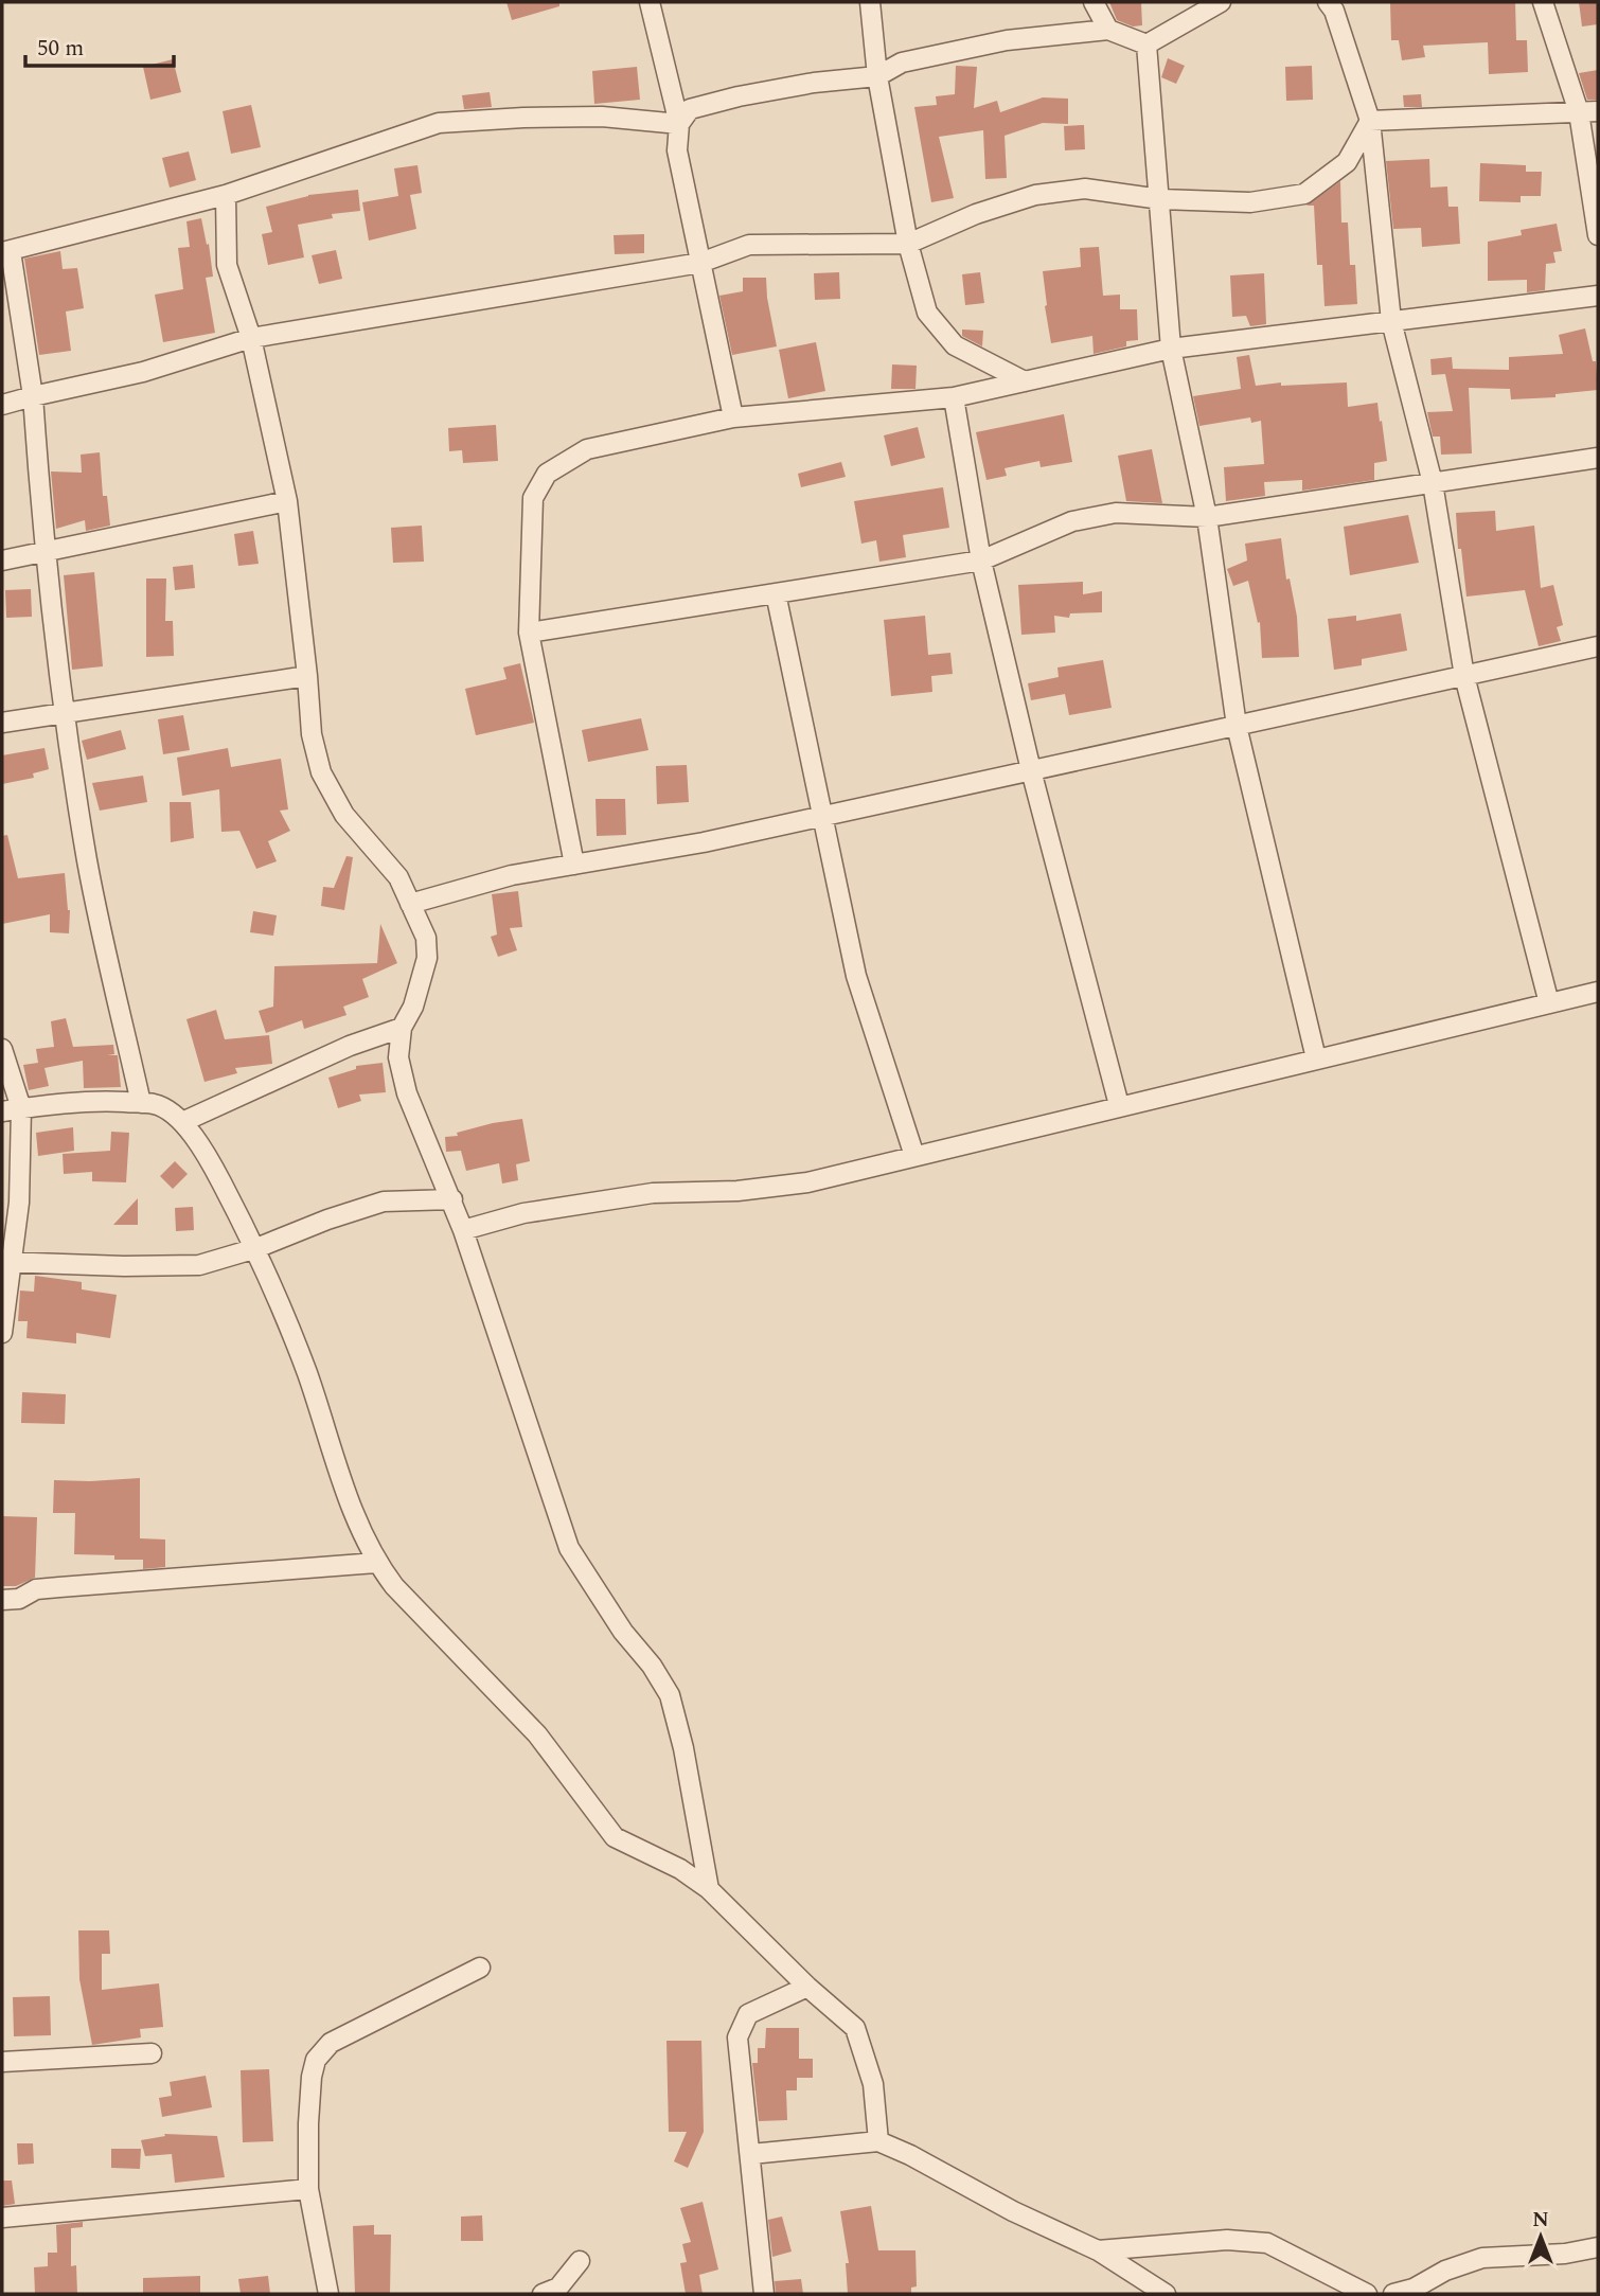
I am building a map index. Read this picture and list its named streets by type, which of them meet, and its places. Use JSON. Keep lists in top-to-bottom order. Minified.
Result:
{"scale_bar":"50 m","north":"top"}
